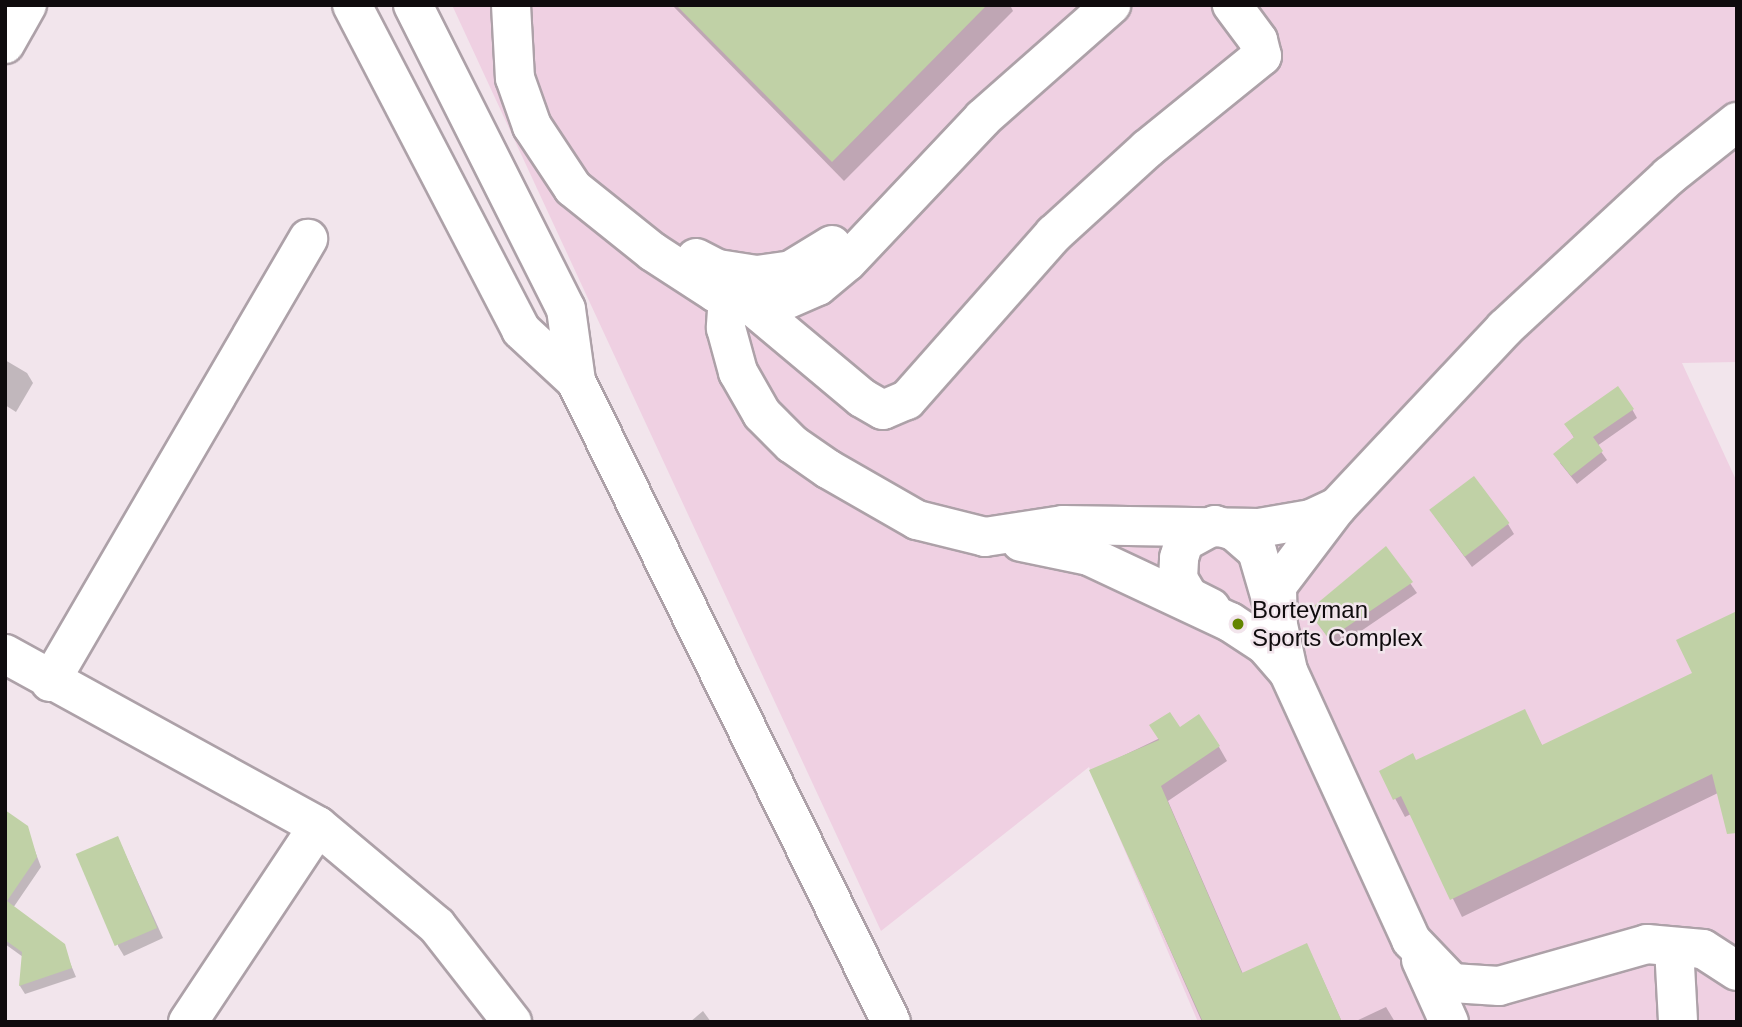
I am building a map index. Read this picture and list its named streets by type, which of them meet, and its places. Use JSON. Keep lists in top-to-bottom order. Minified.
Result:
{"places":["Borteyman Sports Complex"]}
